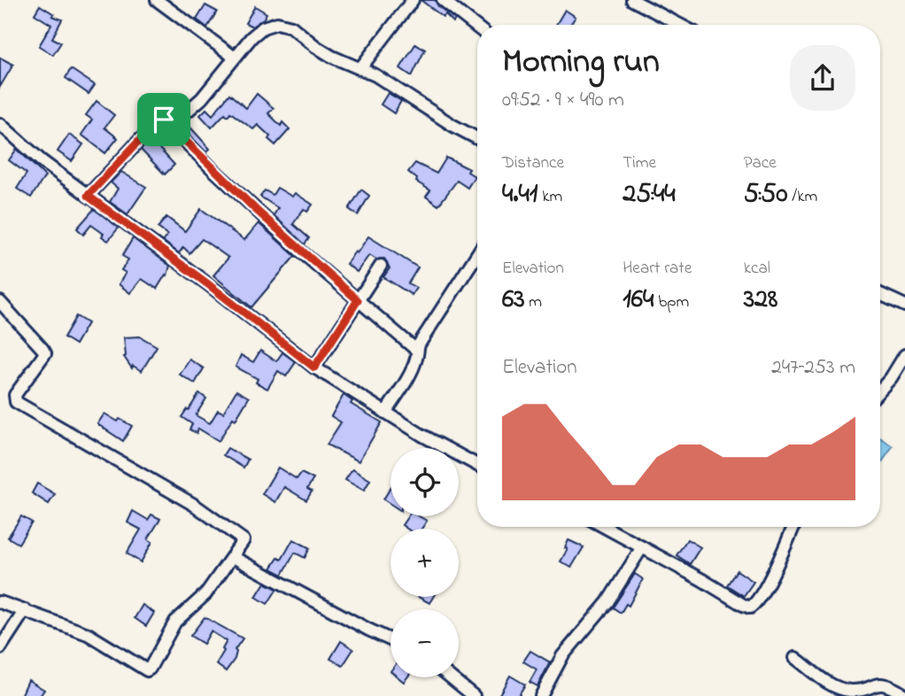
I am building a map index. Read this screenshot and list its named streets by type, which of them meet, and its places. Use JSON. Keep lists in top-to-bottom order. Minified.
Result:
{"page":{"heading":["Morning run","09:52 · 9 × 490 m"],"stats":[["Distance","4.41 km"],["Time","25:44"],["Pace","5:50 /km"],["Elevation","63 m"],["Heart rate","164 bpm"],["kcal","328"]],"chart":["Elevation","247–253 m"],"map_buttons":["+","−"]}}
